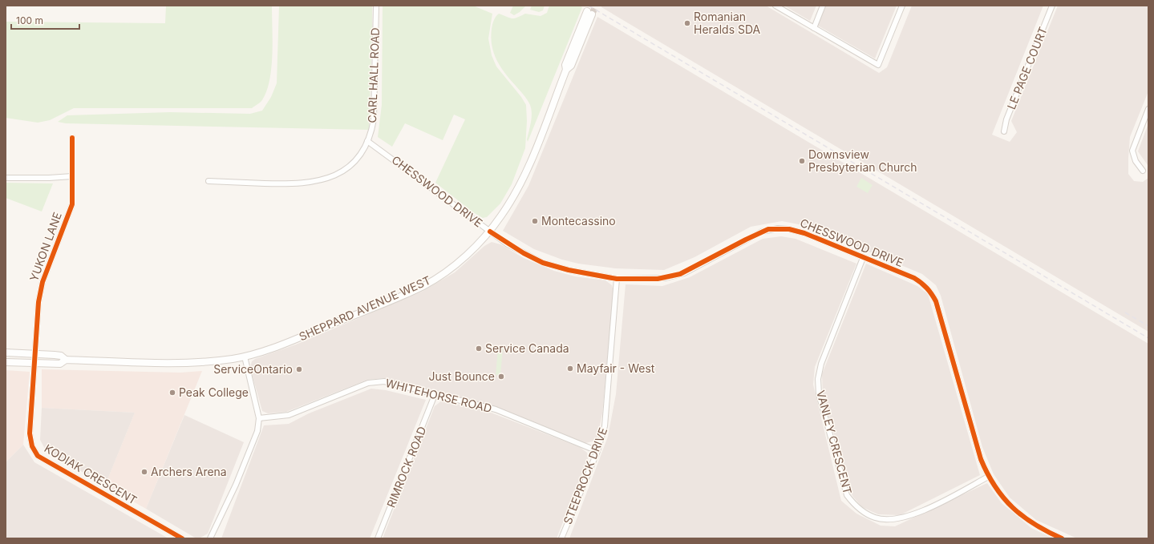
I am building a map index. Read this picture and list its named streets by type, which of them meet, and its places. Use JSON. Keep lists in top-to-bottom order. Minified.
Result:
{"streets":{"main road":["SHEPPARD AVENUE WEST"],"street":["LE PAGE COURT","CARL HALL ROAD","CHESSWOOD DRIVE","YUKON LANE","WHITEHORSE ROAD","VANLEY CRESCENT","RIMROCK ROAD","KODIAK CRESCENT","STEEPROCK DRIVE"]},"crossings":[["CARL HALL ROAD","CHESSWOOD DRIVE"],["CHESSWOOD DRIVE","SHEPPARD AVENUE WEST"],["CHESSWOOD DRIVE","VANLEY CRESCENT"],["CHESSWOOD DRIVE","STEEPROCK DRIVE"],["YUKON LANE","SHEPPARD AVENUE WEST"],["YUKON LANE","KODIAK CRESCENT"],["SHEPPARD AVENUE WEST","KODIAK CRESCENT"],["WHITEHORSE ROAD","RIMROCK ROAD"],["WHITEHORSE ROAD","STEEPROCK DRIVE"]],"places":["Romanian Heralds SDA","Downsview Presbyterian Church","Montecassino","Service Canada","Mayfair - West","ServiceOntario","Just Bounce","Peak College","Archers Arena"],"scale_bar":"100 m"}
